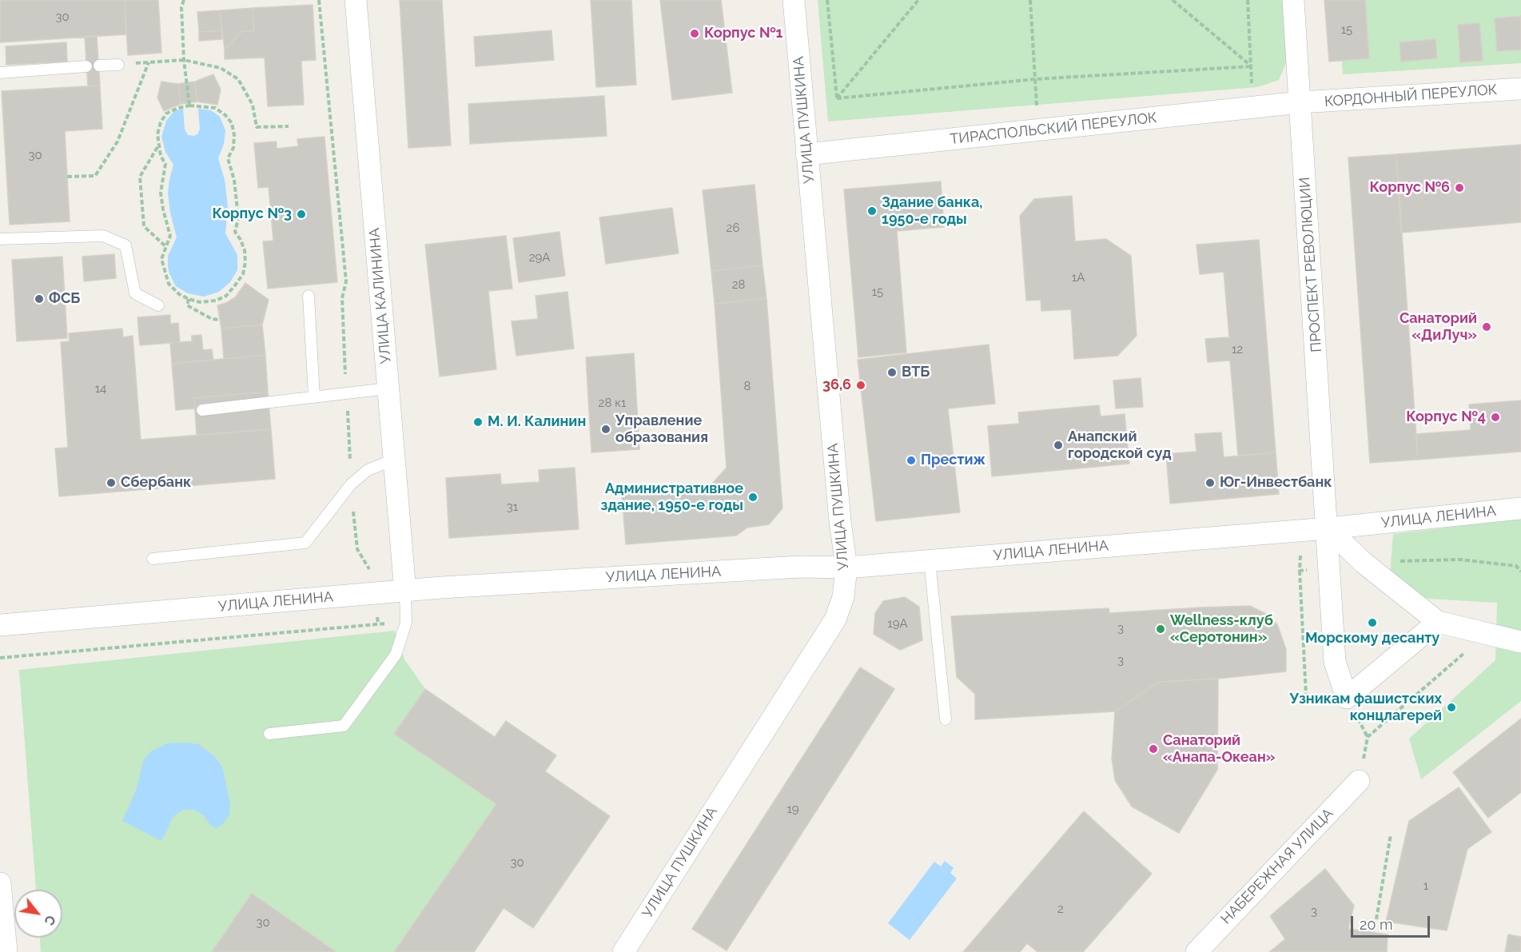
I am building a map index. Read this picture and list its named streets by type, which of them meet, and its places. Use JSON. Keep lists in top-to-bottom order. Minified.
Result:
{"streets":{"street":["КОРДОННЫЙ ПЕРЕУЛОК","УЛИЦА ПУШКИНА","ТИРАСПОЛЬСКИЙ ПЕРЕУЛОК","ПРОСПЕКТ РЕВОЛЮЦИИ","УЛИЦА КАЛИНИНА","УЛИЦА ЛЕНИНА","НАБЕРЕЖНАЯ УЛИЦА"]},"crossings":[["КОРДОННЫЙ ПЕРЕУЛОК","ТИРАСПОЛЬСКИЙ ПЕРЕУЛОК"],["КОРДОННЫЙ ПЕРЕУЛОК","ПРОСПЕКТ РЕВОЛЮЦИИ"],["УЛИЦА ПУШКИНА","ТИРАСПОЛЬСКИЙ ПЕРЕУЛОК"],["УЛИЦА ПУШКИНА","УЛИЦА ЛЕНИНА"],["ТИРАСПОЛЬСКИЙ ПЕРЕУЛОК","ПРОСПЕКТ РЕВОЛЮЦИИ"],["ПРОСПЕКТ РЕВОЛЮЦИИ","УЛИЦА ЛЕНИНА"],["УЛИЦА КАЛИНИНА","УЛИЦА ЛЕНИНА"]],"places":["Корпус №1","Корпус №6","Здание банка, 1950-е годы","Корпус №3","ФСБ","Санаторий «ДиЛуч»","ВТБ","36,6","Корпус №4","М. И. Калинин","Управление образования","Анапский городской суд","Престиж","Сбербанк","Юг-Инвестбанк","Административное здание, 1950-е годы","Морскому десанту","Wellness-клуб «Серотонин»","Узникам фашистских концлагерей","Санаторий «Анапа-Океан»"],"house_numbers":["30","15","30","26","29А","1А","28","15","12","8","14","28 к1","31","19А","3","3","19","30","1","2","3","30"],"scale_bar":"20 m","north":"bottom right"}
